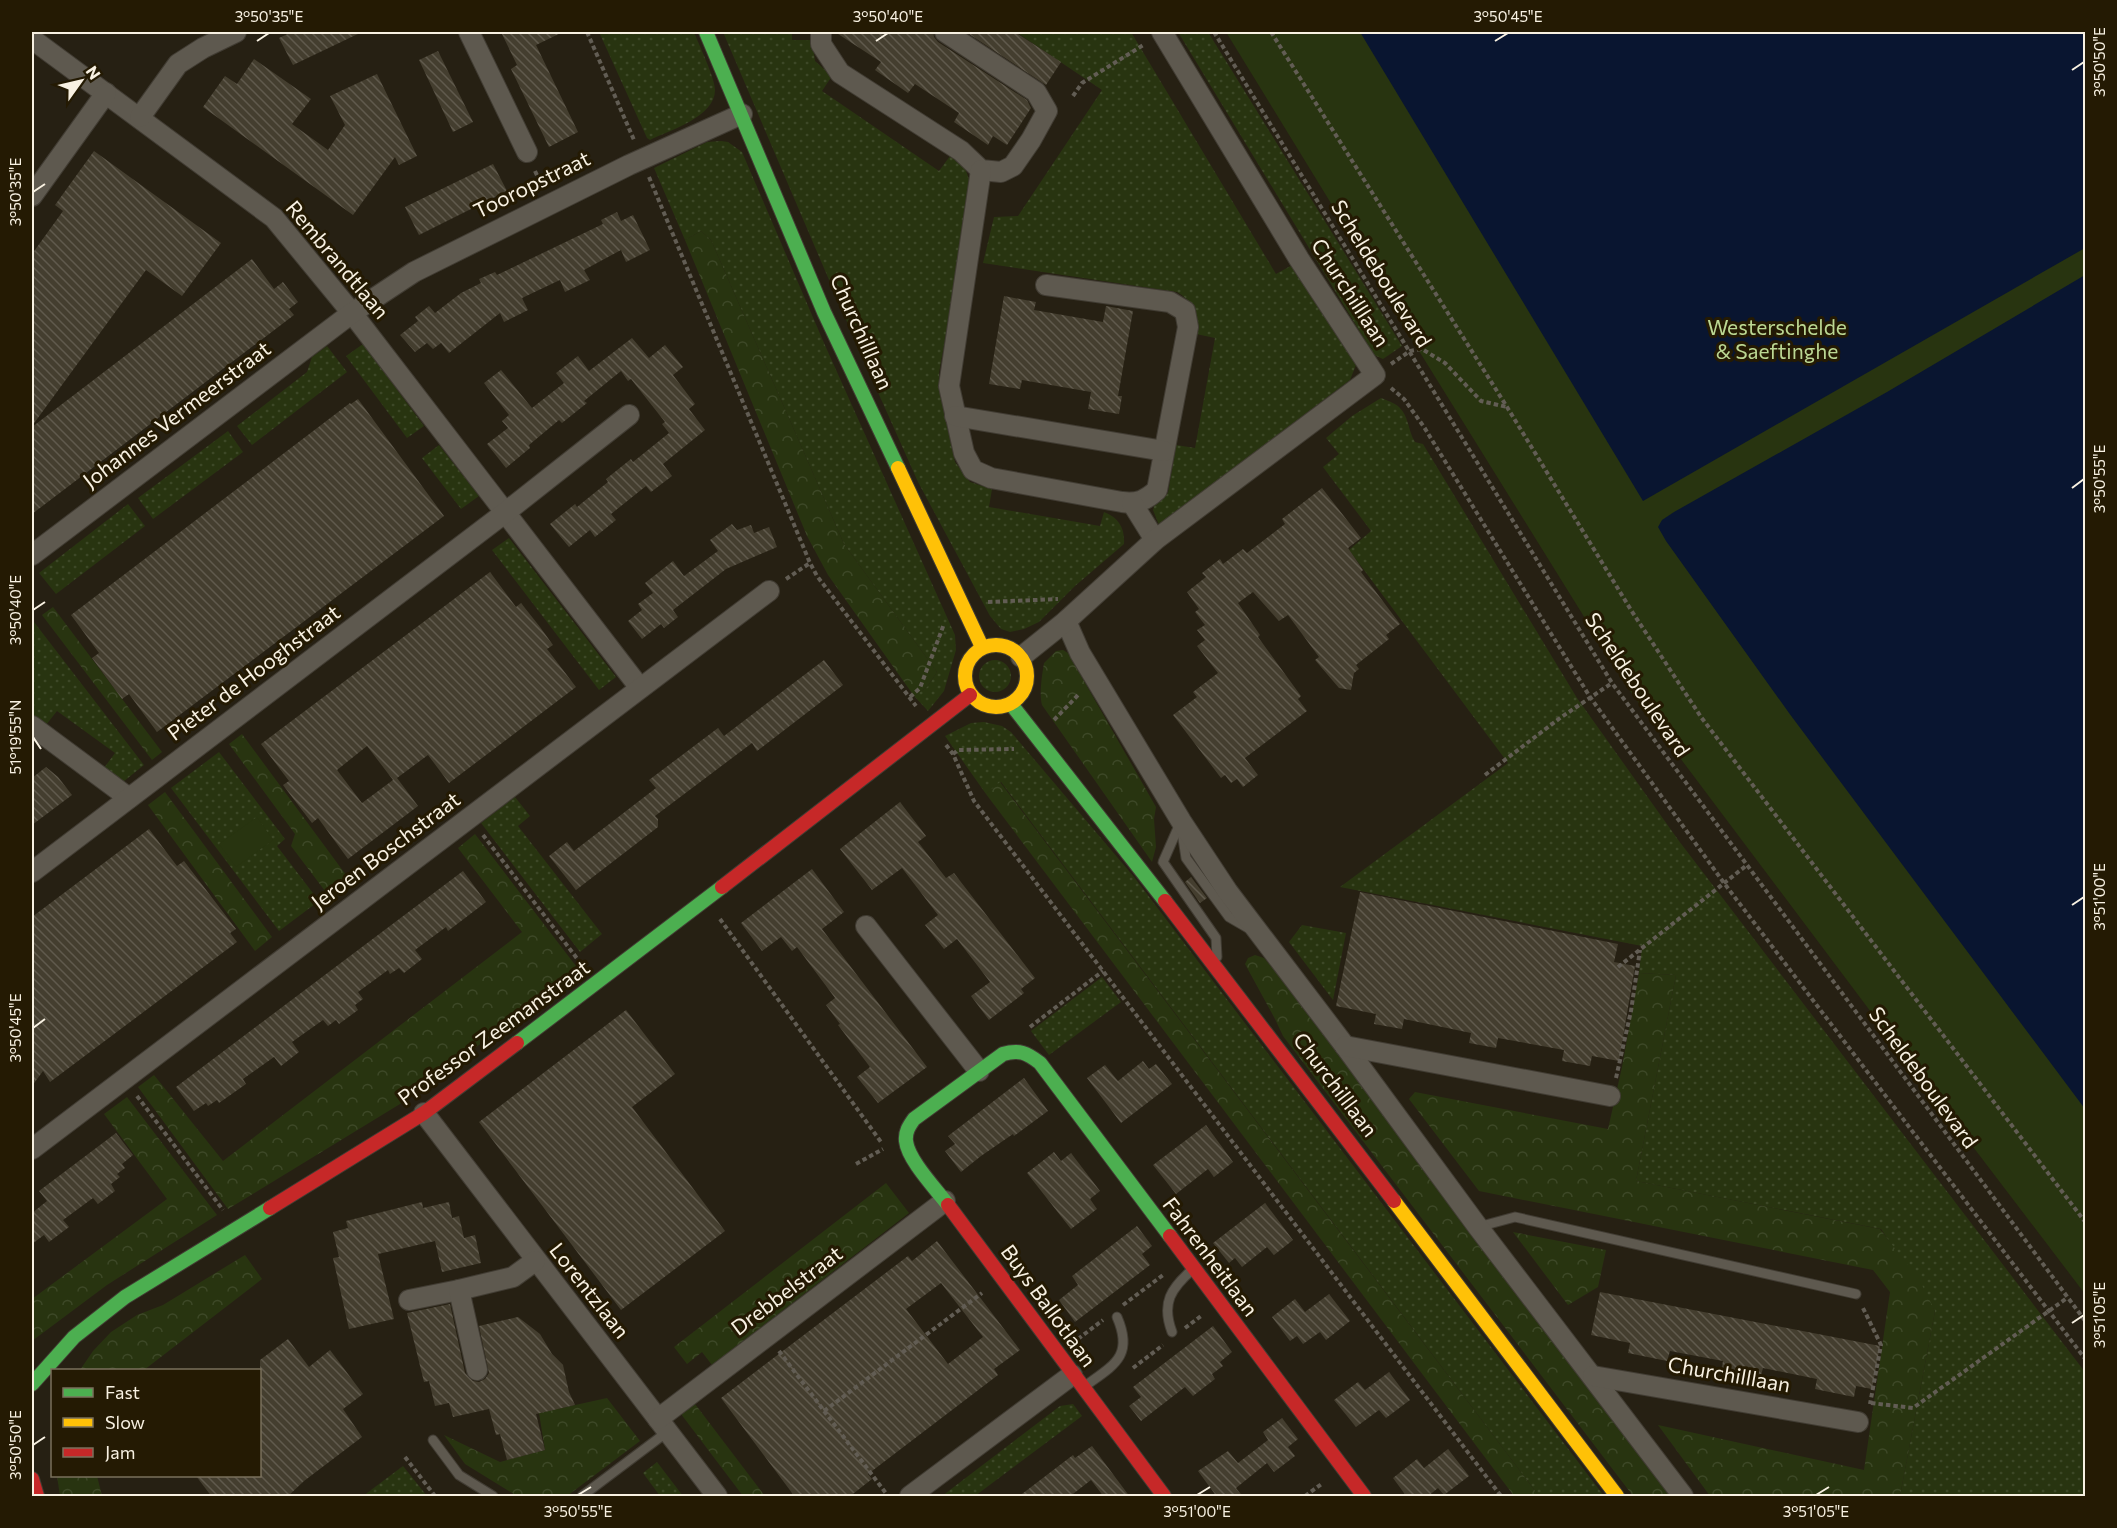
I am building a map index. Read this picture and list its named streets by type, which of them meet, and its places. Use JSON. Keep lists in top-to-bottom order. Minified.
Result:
{"streets":{"street":["Tooropstraat","Rembrandtlaan","Churchilllaan","Johannes Vermeerstraat","Pieter de Hooghstraat","Jeroen Boschstraat","Professor Zeemanstraat","Fahrenheitlaan","Lorentzlaan","Drebbelstraat","Buys Ballotlaan"],"path":["Scheldeboulevard"]},"crossings":[["Tooropstraat","Rembrandtlaan"],["Tooropstraat","Churchilllaan"],["Tooropstraat","Johannes Vermeerstraat"],["Rembrandtlaan","Johannes Vermeerstraat"],["Rembrandtlaan","Pieter de Hooghstraat"],["Rembrandtlaan","Jeroen Boschstraat"],["Scheldeboulevard","Churchilllaan"],["Churchilllaan","Professor Zeemanstraat"],["Professor Zeemanstraat","Lorentzlaan"],["Lorentzlaan","Drebbelstraat"],["Drebbelstraat","Buys Ballotlaan"]],"parks":["Westerschelde & Saeftinghe"],"legend":["Fast","Slow","Jam"],"north":"top right","coordinates":["3°50'35\"E","3°50'40\"E","3°50'45\"E","3°50'50\"E","3°50'55\"E","51°19'55\"N","3°51'00\"E","3°51'05\"E"]}
